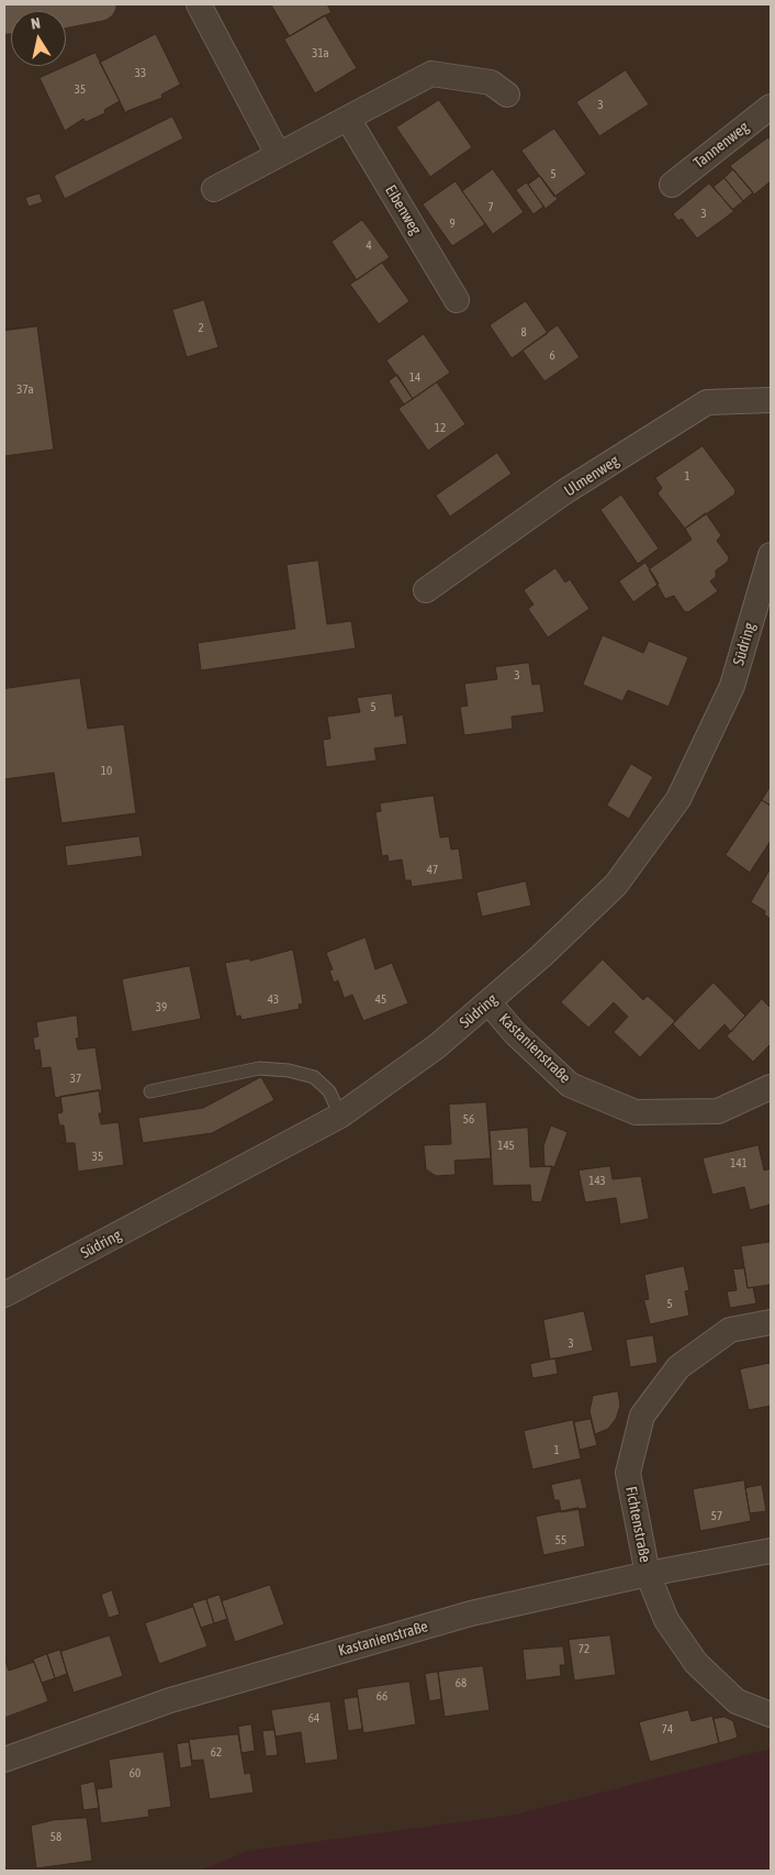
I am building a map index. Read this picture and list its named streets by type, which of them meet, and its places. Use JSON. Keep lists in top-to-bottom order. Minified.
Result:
{"streets":{"street":["Tannenweg","Eibenweg","Ulmenweg","Südring","Kastanienstraße","Fichtenstraße"]},"crossings":[["Südring","Kastanienstraße"],["Kastanienstraße","Fichtenstraße"]],"house_numbers":["31a","33","35","3","5","7","3","9","4","2","8","6","14","37a","12","1","3","5","10","47","43","45","39","37","56","145","35","141","143","5","3","1","57","55","72","68","66","64","74","62","60","58"],"north":"top"}
